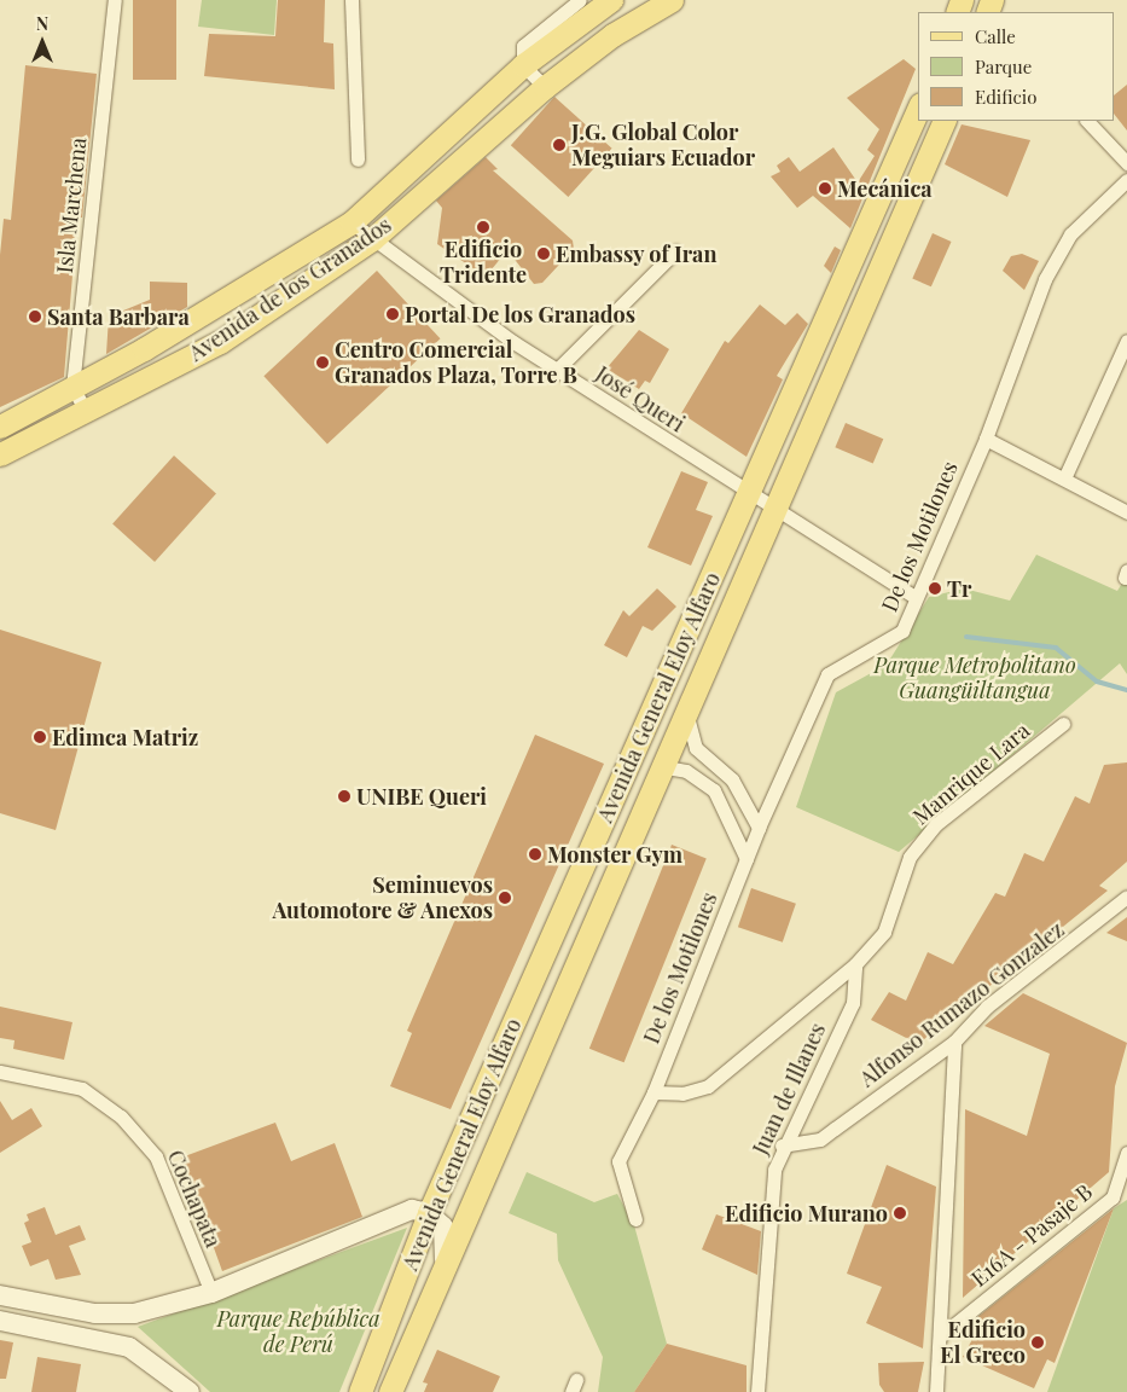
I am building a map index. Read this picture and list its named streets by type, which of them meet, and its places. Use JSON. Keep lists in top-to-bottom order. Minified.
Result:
{"streets":{"main road":["Avenida de los Granados","Avenida General Eloy Alfaro"],"street":["Isla Marchena","José Queri","De los Motilones","Manrique Lara","Alfonso Rumazo Gonzalez","Juan de Illanes","Cochapata","E16A - Pasaje B"]},"crossings":[["Isla Marchena","Avenida de los Granados"],["Avenida de los Granados","José Queri"],["José Queri","De los Motilones"],["José Queri","Avenida General Eloy Alfaro"],["Manrique Lara","Juan de Illanes"],["Alfonso Rumazo Gonzalez","Juan de Illanes"]],"parks":["Parque Metropolitano Guangüiltangua","Parque República de Perú"],"places":["J.G. Global Color Meguiars Ecuador","Mecánica","Edificio Tridente","Embassy of Iran","Portal De los Granados","Santa Barbara","Centro Comercial Granados Plaza, Torre B","Tr","Edimca Matriz","UNIBE Queri","Monster Gym","Seminuevos Automotore & Anexos","Edificio Murano","Edificio El Greco"],"legend":["Calle","Parque","Edificio"],"north":"top"}
